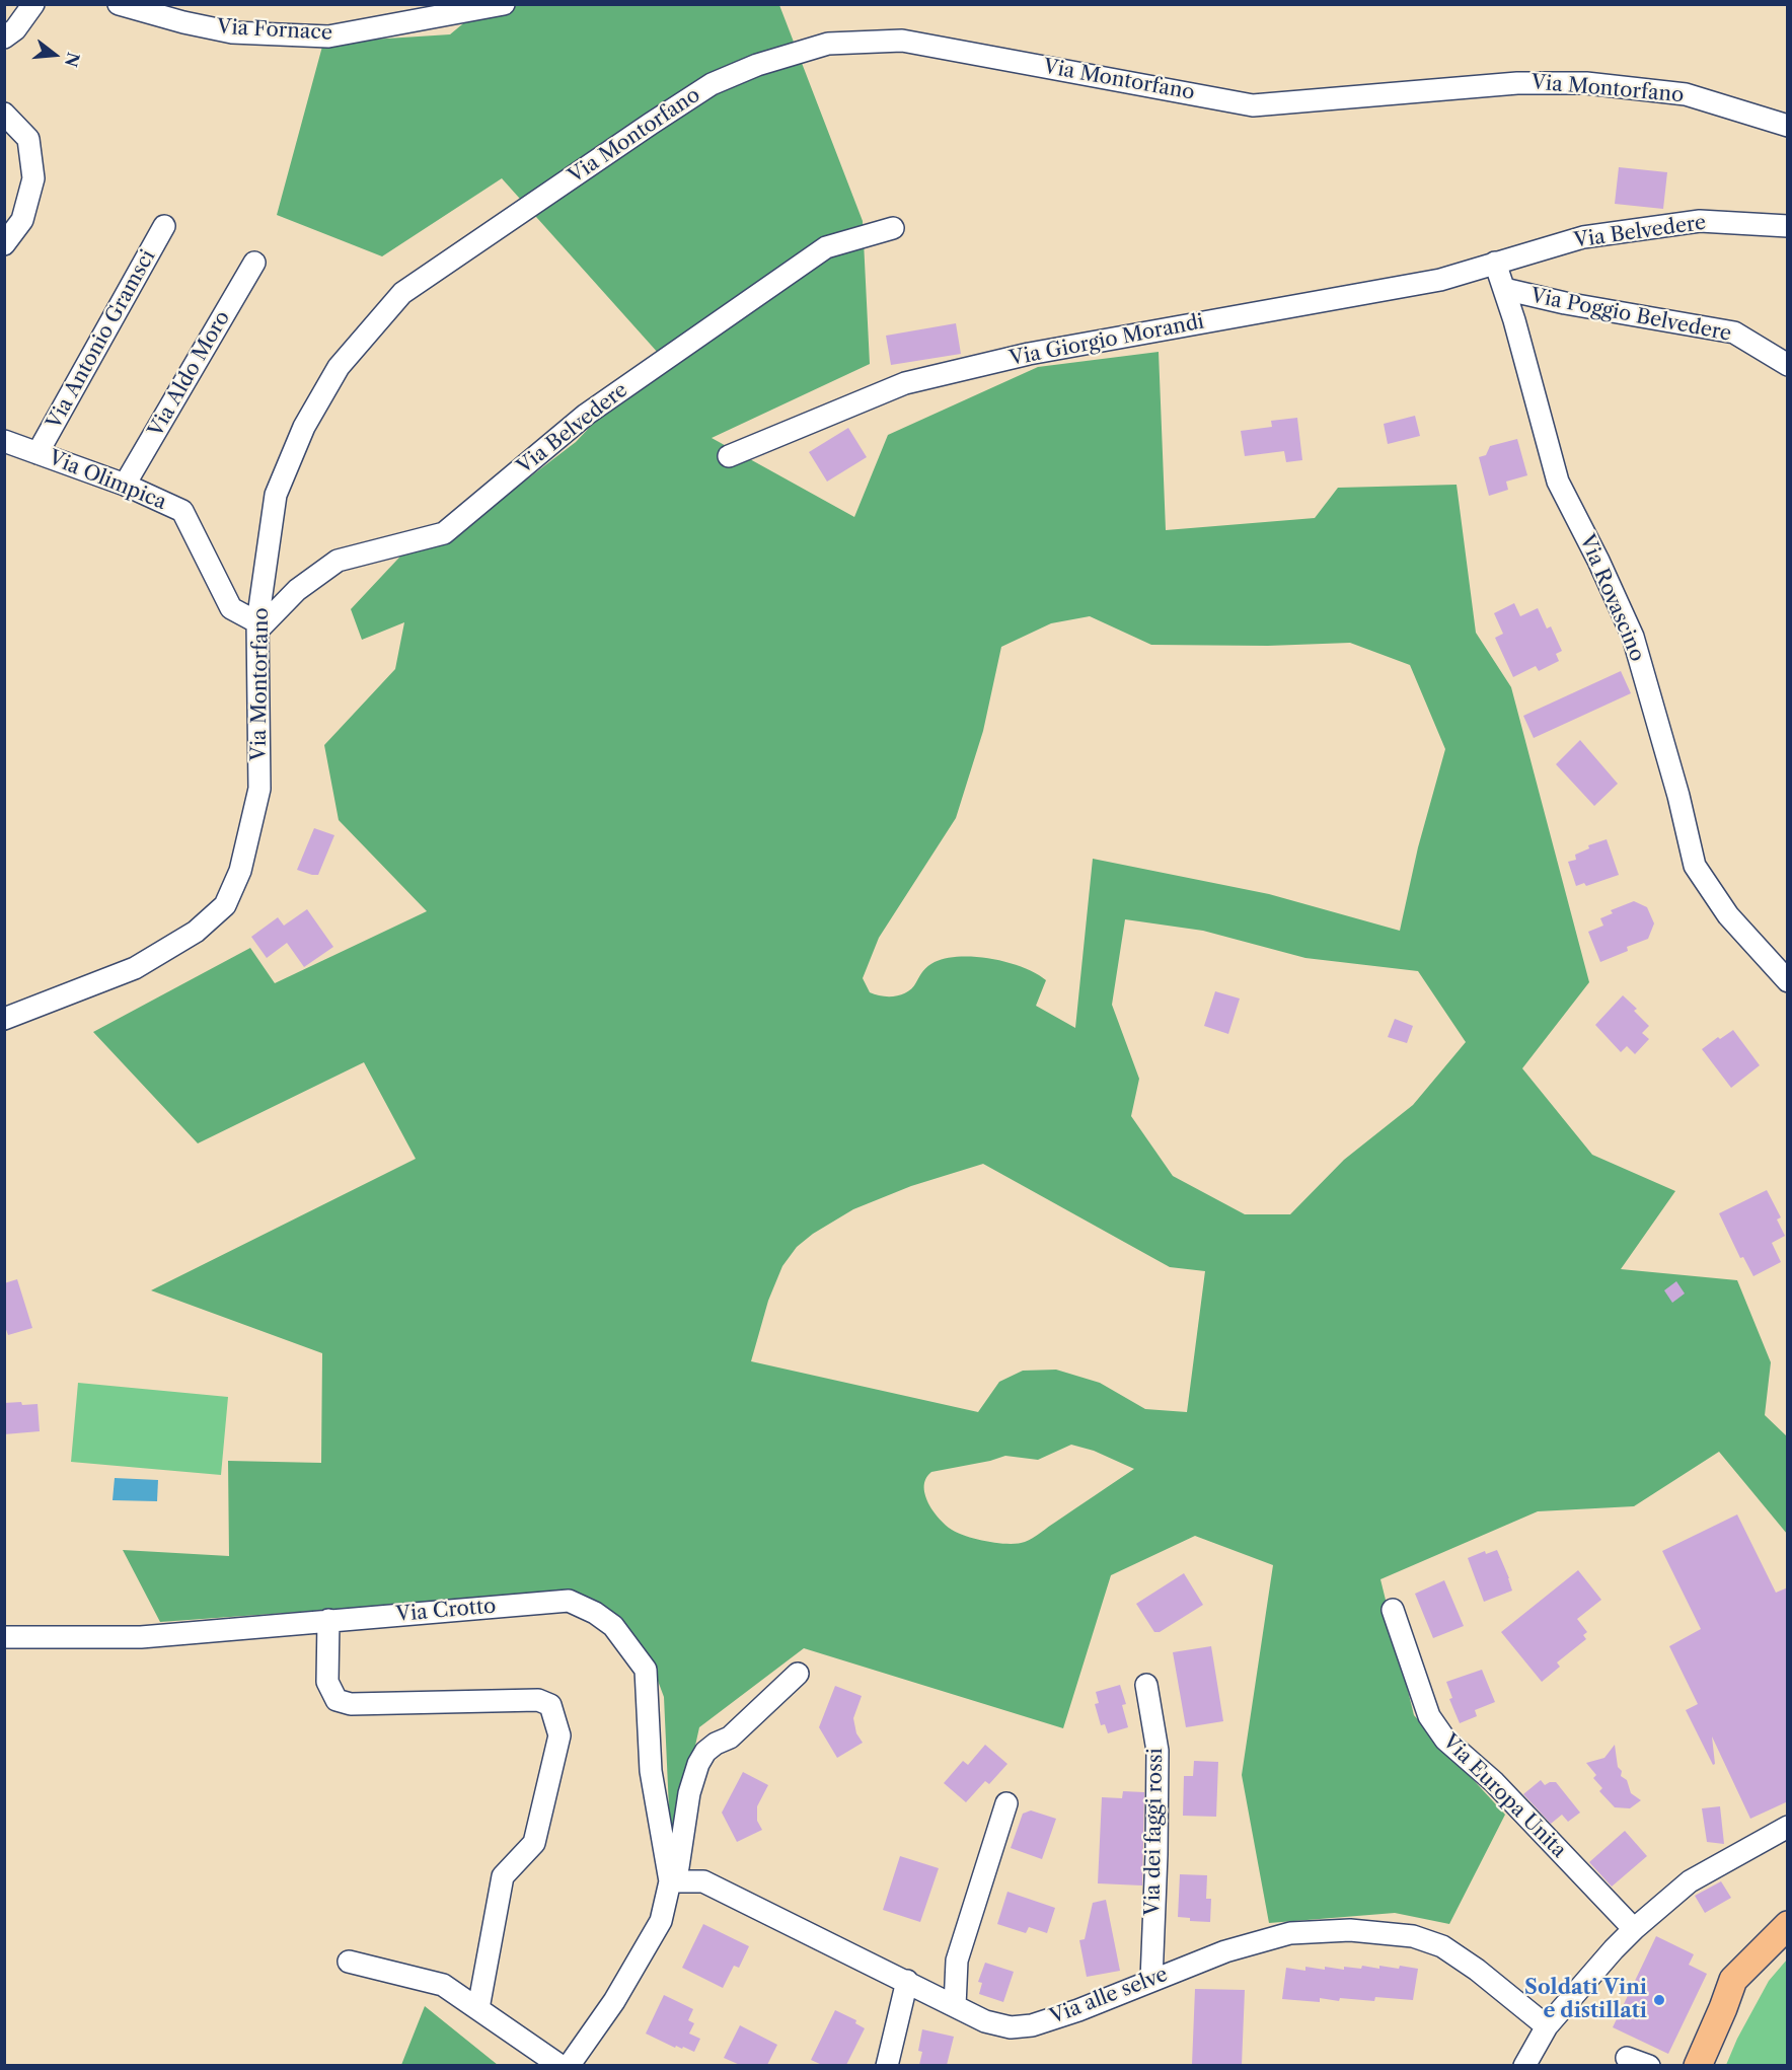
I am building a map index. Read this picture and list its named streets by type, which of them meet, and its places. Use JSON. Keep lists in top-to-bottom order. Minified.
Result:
{"streets":{"street":["Via Fornace","Via Montorfano","Via Belvedere","Via Poggio Belvedere","Via Antonio Gramsci","Via Giorgio Morandi","Via Aldo Moro","Via Olimpica","Via Rovascino","Via Crotto","Via Europa Unita","Via dei faggi rossi","Via alle selve"]},"crossings":[["Via Montorfano","Via Belvedere"],["Via Montorfano","Via Olimpica"],["Via Belvedere","Via Giorgio Morandi"],["Via Belvedere","Via Olimpica"],["Via Belvedere","Via Rovascino"],["Via Poggio Belvedere","Via Rovascino"],["Via Antonio Gramsci","Via Olimpica"],["Via Giorgio Morandi","Via Rovascino"],["Via Aldo Moro","Via Olimpica"],["Via Crotto","Via alle selve"],["Via dei faggi rossi","Via alle selve"]],"places":["Soldati Vini e distillati"],"north":"right"}
